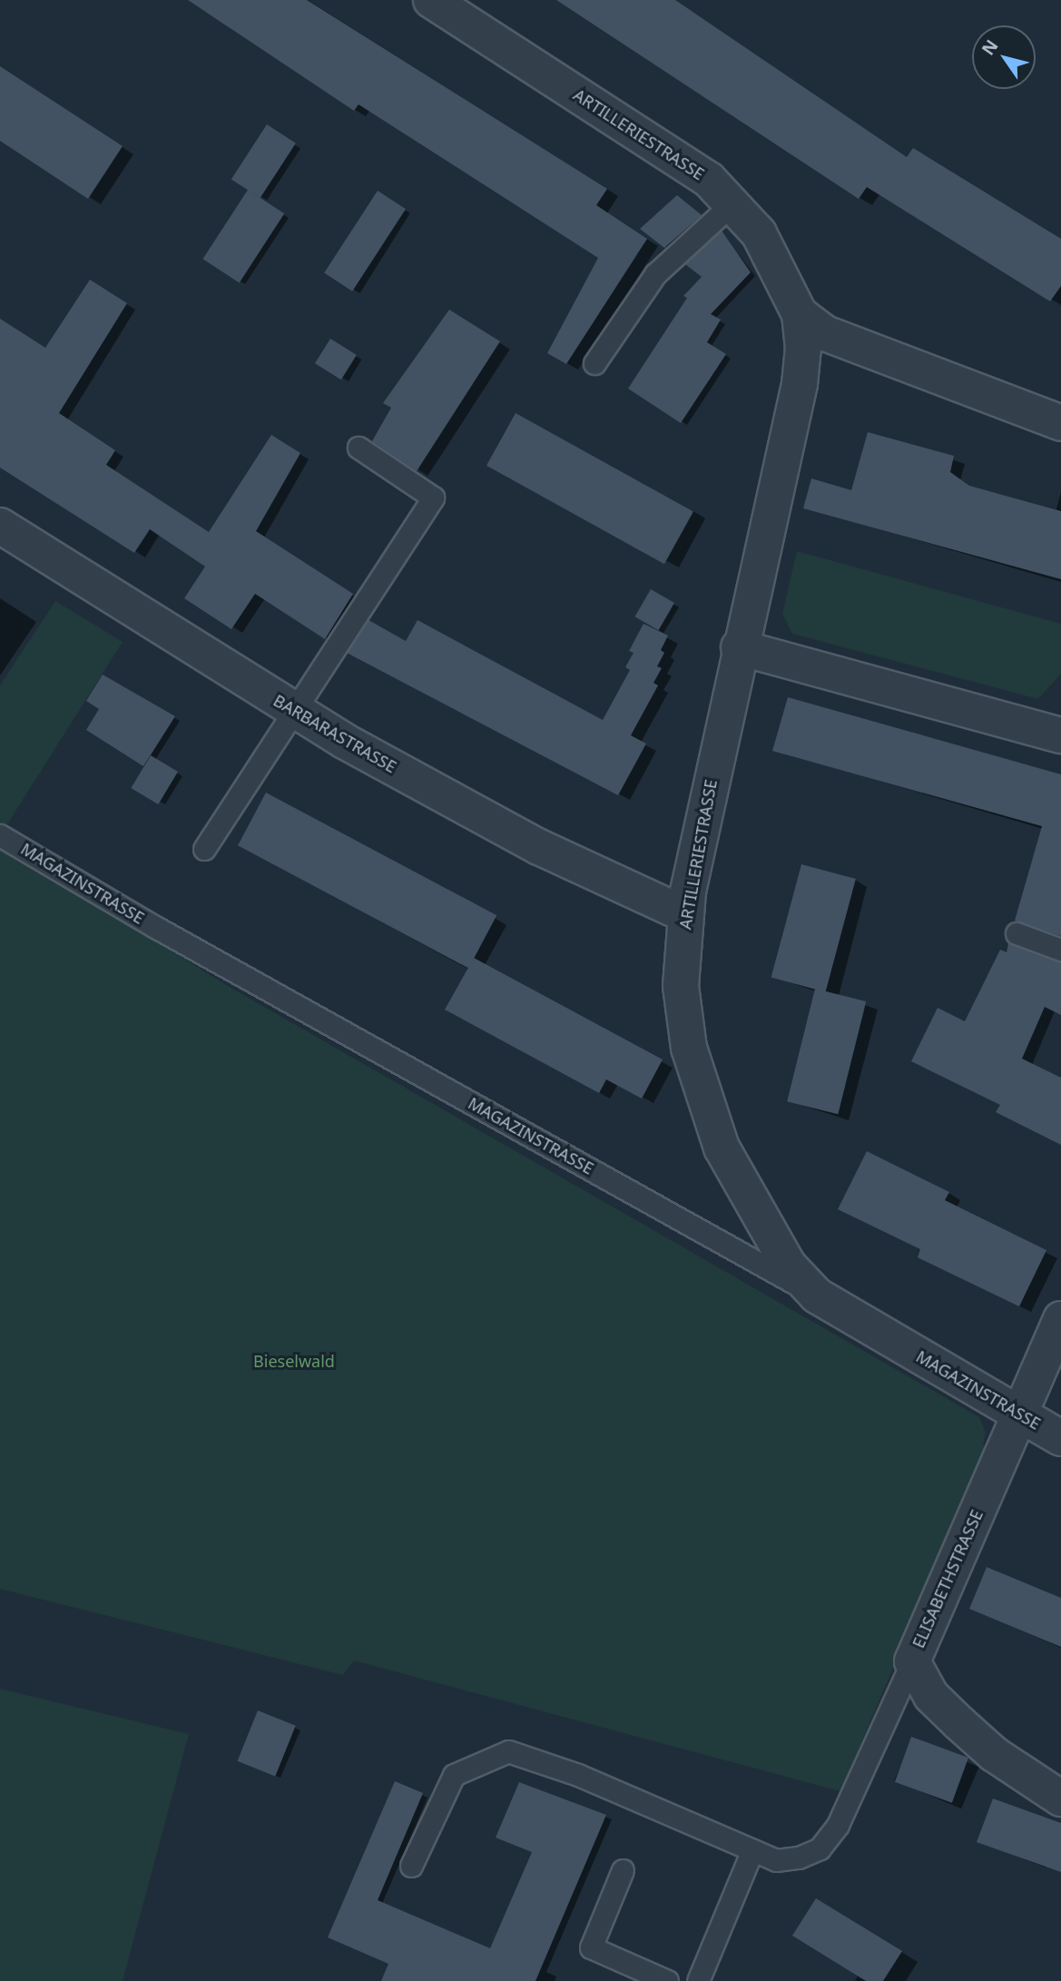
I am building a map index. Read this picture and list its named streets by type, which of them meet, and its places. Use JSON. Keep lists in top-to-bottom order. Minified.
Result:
{"streets":{"street":["ARTILLERIESTRASSE","BARBARASTRASSE","MAGAZINSTRASSE","ELISABETHSTRASSE"]},"crossings":[["ARTILLERIESTRASSE","BARBARASTRASSE"],["ARTILLERIESTRASSE","MAGAZINSTRASSE"],["MAGAZINSTRASSE","ELISABETHSTRASSE"]],"parks":["Bieselwald"],"north":"top left"}
